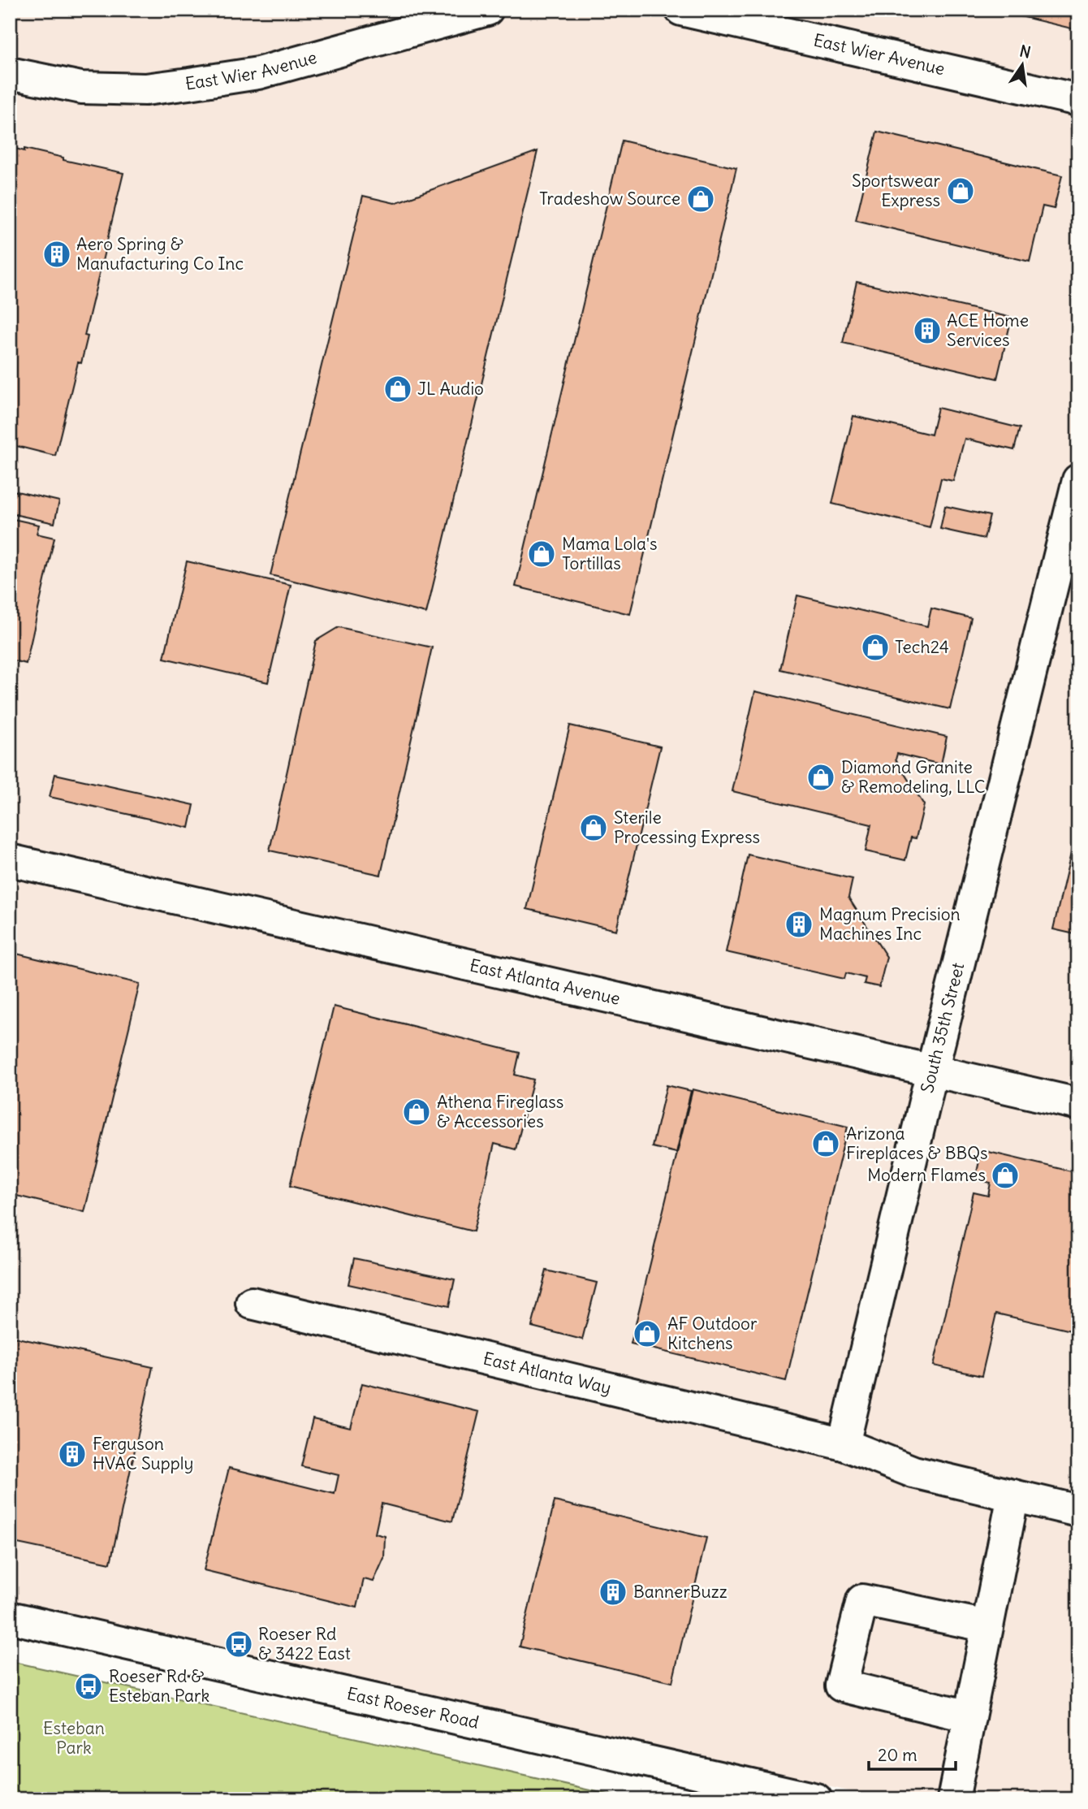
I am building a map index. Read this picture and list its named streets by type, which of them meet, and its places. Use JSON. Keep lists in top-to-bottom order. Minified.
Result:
{"streets":{"street":["East Wier Avenue","East Atlanta Avenue","South 35th Street","East Atlanta Way","East Roeser Road"]},"crossings":[["East Atlanta Avenue","South 35th Street"],["South 35th Street","East Atlanta Way"]],"parks":["Esteban Park"],"places":{"shop":["Sportswear Express","Tradeshow Source","JL Audio","Mama Lola's Tortillas","Tech24","Diamond Granite & Remodeling, LLC","Sterile Processing Express","Athena Fireglass & Accessories","Arizona Fireplaces & BBQs","Modern Flames","AF Outdoor Kitchens"],"building":["Aero Spring & Manufacturing Co Inc","ACE Home Services","Magnum Precision Machines Inc","Ferguson HVAC Supply","BannerBuzz"],"bus stop":["Roeser Rd & 3422 East","Roeser Rd & Esteban Park"]},"scale_bar":"20 m","north":"top"}
